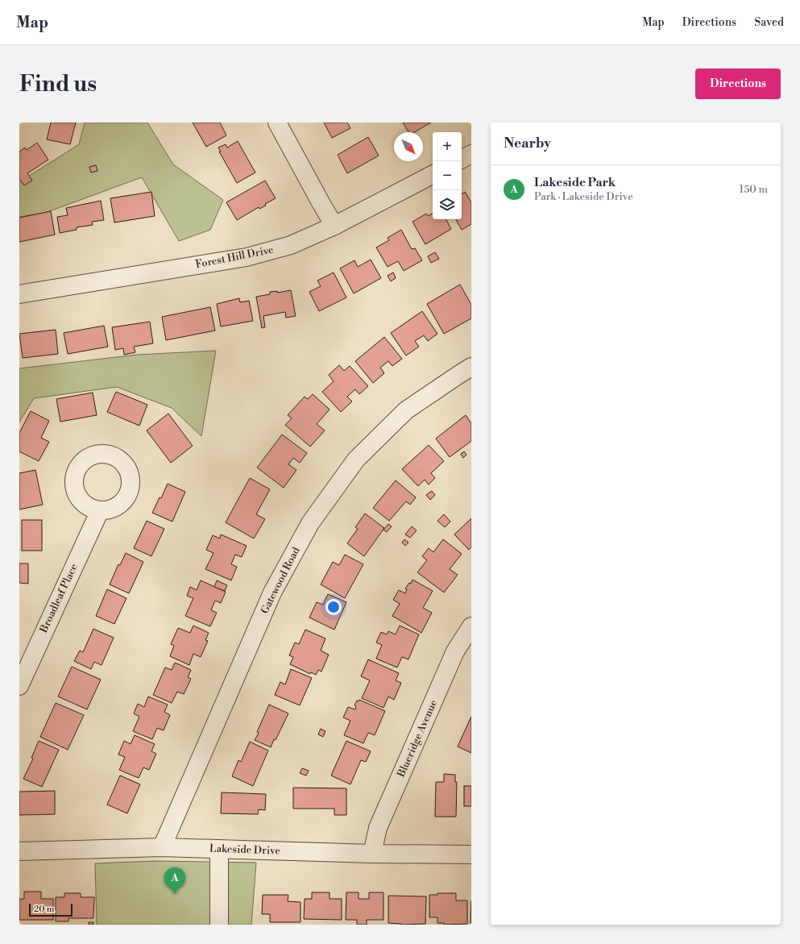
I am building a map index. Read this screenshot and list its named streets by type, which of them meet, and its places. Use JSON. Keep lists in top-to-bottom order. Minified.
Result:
{"streets":{"street":["Forest Hill Drive","Gatewood Road","Broadleaf Place","Blueridge Avenue","Lakeside Drive"]},"crossings":[["Gatewood Road","Lakeside Drive"],["Blueridge Avenue","Lakeside Drive"]],"scale_bar":"20 m","north":"bottom right","page":{"header":"Map","nav":["Map","Directions","Saved"],"buttons":"Directions","title":"Find us","heading":"Nearby","map_buttons":["+","−"],"list":[{"mark":"A","name":"Lakeside Park","note":"Park · Lakeside Drive","value":"150 m"}],"pins":"A","scale":"20 m"}}
